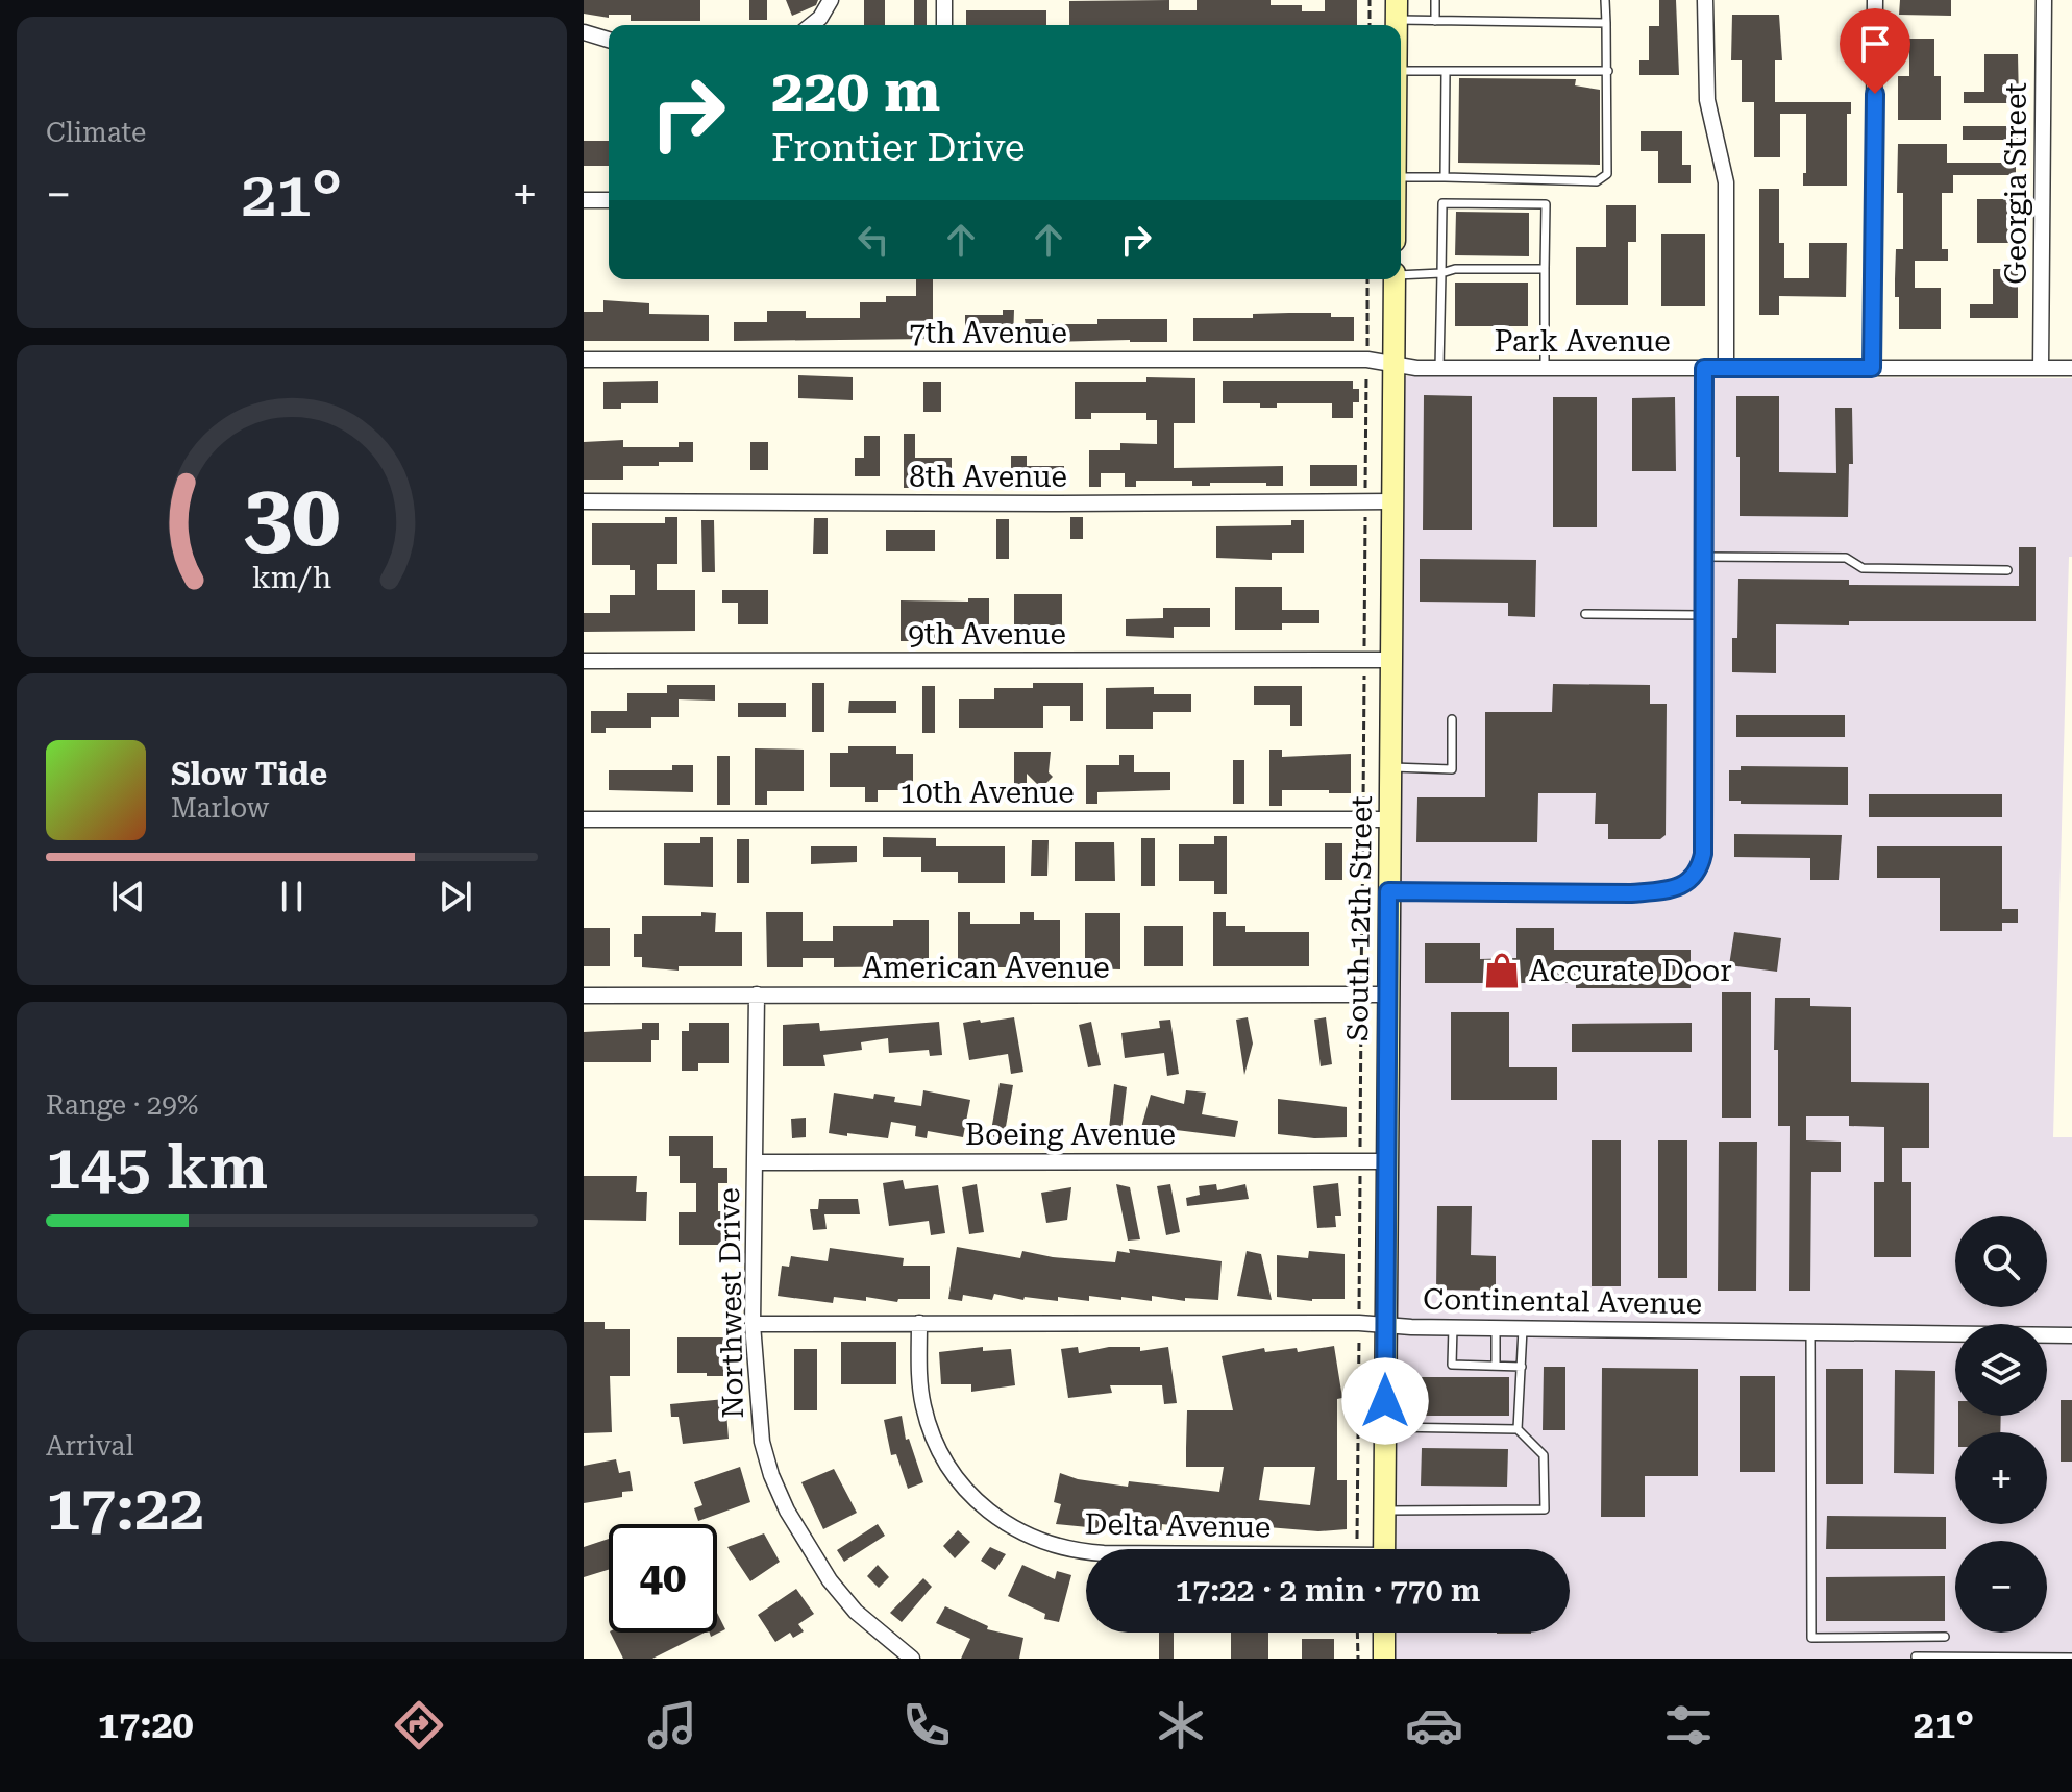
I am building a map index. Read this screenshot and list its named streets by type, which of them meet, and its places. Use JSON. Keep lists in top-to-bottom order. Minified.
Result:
{"streets":{"street":["Georgia Street","7th Avenue","Park Avenue","8th Avenue","9th Avenue","10th Avenue","South 12th Street","American Avenue","Boeing Avenue","Continental Avenue","Northwest Drive","Delta Avenue"]},"crossings":[["Georgia Street","Park Avenue"],["7th Avenue","Park Avenue"],["7th Avenue","South 12th Street"],["Park Avenue","South 12th Street"],["8th Avenue","South 12th Street"],["9th Avenue","South 12th Street"],["10th Avenue","South 12th Street"],["South 12th Street","American Avenue"],["South 12th Street","Boeing Avenue"],["South 12th Street","Continental Avenue"],["American Avenue","Northwest Drive"],["Boeing Avenue","Northwest Drive"],["Continental Avenue","Northwest Drive"],["Continental Avenue","Delta Avenue"]],"places":{"shop":["Accurate Door"]},"page":{"tile":["Climate",["Range · 29%","145 km"],["Arrival","17:22"]],"turn":["220 m","Frontier Drive"],"heat":["−","21°","+"],"song":["Slow Tide","Marlow"],"map_buttons":["+","−"],"limit":"40","trip":"17:22 · 2 min · 770 m","tabs":["17:20","21°"],"gauge":["30","km/h"]}}
